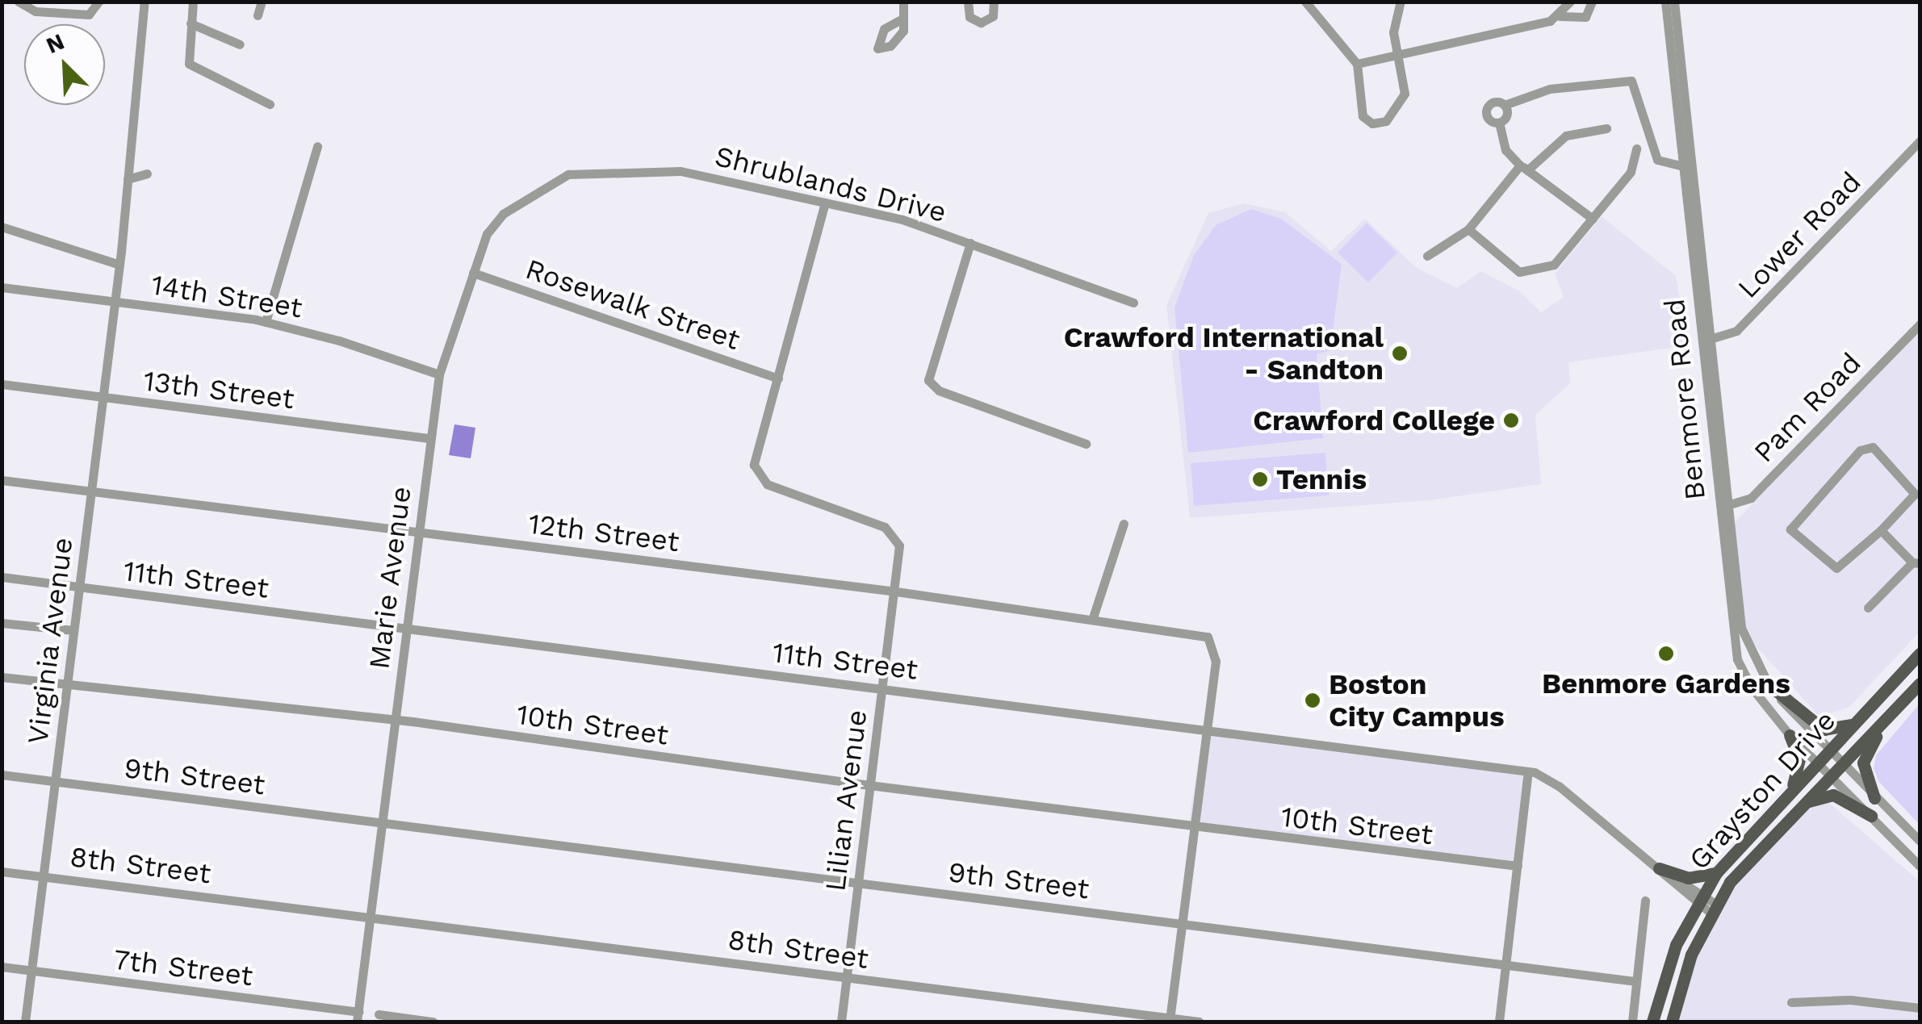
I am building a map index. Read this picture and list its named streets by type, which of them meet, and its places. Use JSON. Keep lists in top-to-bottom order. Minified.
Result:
{"streets":{"main road":["Grayston Drive"],"street":["Shrublands Drive","Lower Road","14th Street","Rosewalk Street","13th Street","Benmore Road","Pam Road","12th Street","Marie Avenue","11th Street","Virginia Avenue","10th Street","9th Street","Lilian Avenue","8th Street","7th Street"]},"crossings":[["Shrublands Drive","Marie Avenue"],["Lower Road","Benmore Road"],["14th Street","Marie Avenue"],["14th Street","Virginia Avenue"],["Rosewalk Street","Marie Avenue"],["Rosewalk Street","Lilian Avenue"],["13th Street","Marie Avenue"],["13th Street","Virginia Avenue"],["Benmore Road","Pam Road"],["Benmore Road","Grayston Drive"],["12th Street","Marie Avenue"],["12th Street","11th Street"],["12th Street","Virginia Avenue"],["12th Street","Lilian Avenue"],["Marie Avenue","11th Street"],["Marie Avenue","10th Street"],["Marie Avenue","9th Street"],["Marie Avenue","8th Street"],["Marie Avenue","7th Street"],["11th Street","Virginia Avenue"],["11th Street","Grayston Drive"],["11th Street","Lilian Avenue"],["Virginia Avenue","10th Street"],["Virginia Avenue","9th Street"],["Virginia Avenue","8th Street"],["Virginia Avenue","7th Street"],["10th Street","Lilian Avenue"],["9th Street","Lilian Avenue"],["Lilian Avenue","8th Street"]],"places":["Crawford International - Sandton","Crawford College","Tennis","Benmore Gardens","Boston City Campus"],"north":"top left"}
